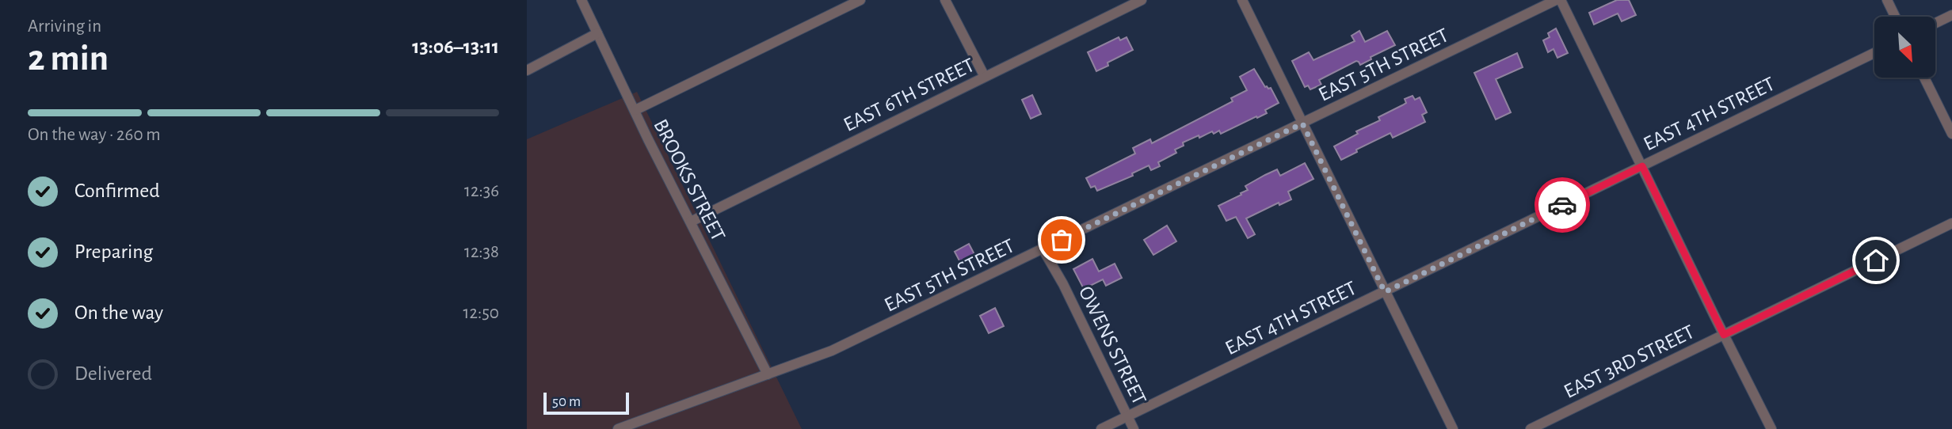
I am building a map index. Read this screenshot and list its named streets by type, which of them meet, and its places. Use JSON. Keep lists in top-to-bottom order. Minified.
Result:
{"streets":{"street":["EAST 5TH STREET","EAST 6TH STREET","EAST 4TH STREET","BROOKS STREET","OWENS STREET","EAST 3RD STREET"]},"crossings":[["EAST 5TH STREET","BROOKS STREET"],["EAST 5TH STREET","OWENS STREET"],["EAST 6TH STREET","BROOKS STREET"],["EAST 4TH STREET","OWENS STREET"]],"scale_bar":"50 m","north":"bottom right","page":{"heading":["2 min","Arriving in","13:06–13:11"],"bar":"On the way · 260 m","list":[["Confirmed","12:36"],["Preparing","12:38"],["On the way","12:50"],"Delivered"],"scale":"50 m"}}
